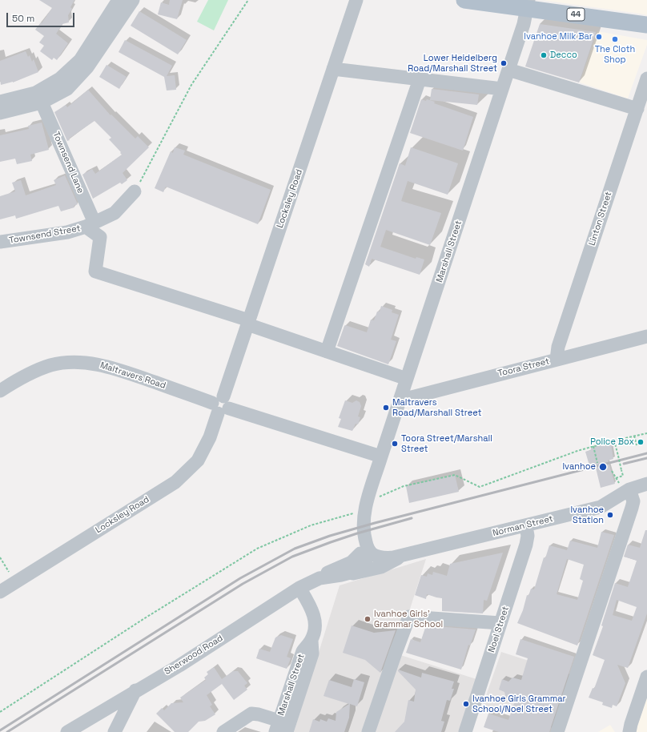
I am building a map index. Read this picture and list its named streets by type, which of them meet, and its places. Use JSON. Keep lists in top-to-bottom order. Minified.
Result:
{"streets":{"main road":["44"],"street":["Townsend Lane","Locksley Road","Linton Street","Townsend Street","Marshall Street","Toora Street","Maltravers Road","Norman Street","Noel Street","Sherwood Road"]},"crossings":[["44","Marshall Street"],["Townsend Lane","Townsend Street"],["Locksley Road","Maltravers Road"],["Linton Street","Toora Street"],["Marshall Street","Toora Street"],["Marshall Street","Maltravers Road"],["Marshall Street","Norman Street"],["Marshall Street","Sherwood Road"],["Norman Street","Noel Street"],["Norman Street","Sherwood Road"]],"places":["Ivanhoe Milk Bar","The Cloth Shop","Decco","Lower Heidelberg Road/Marshall Street","Maltravers Road/Marshall Street","Police Box","Toora Street/Marshall Street","Ivanhoe","Ivanhoe Station","Ivanhoe Girls' Grammar School","Ivanhoe Girls Grammar School/Noel Street"],"scale_bar":"50 m"}
